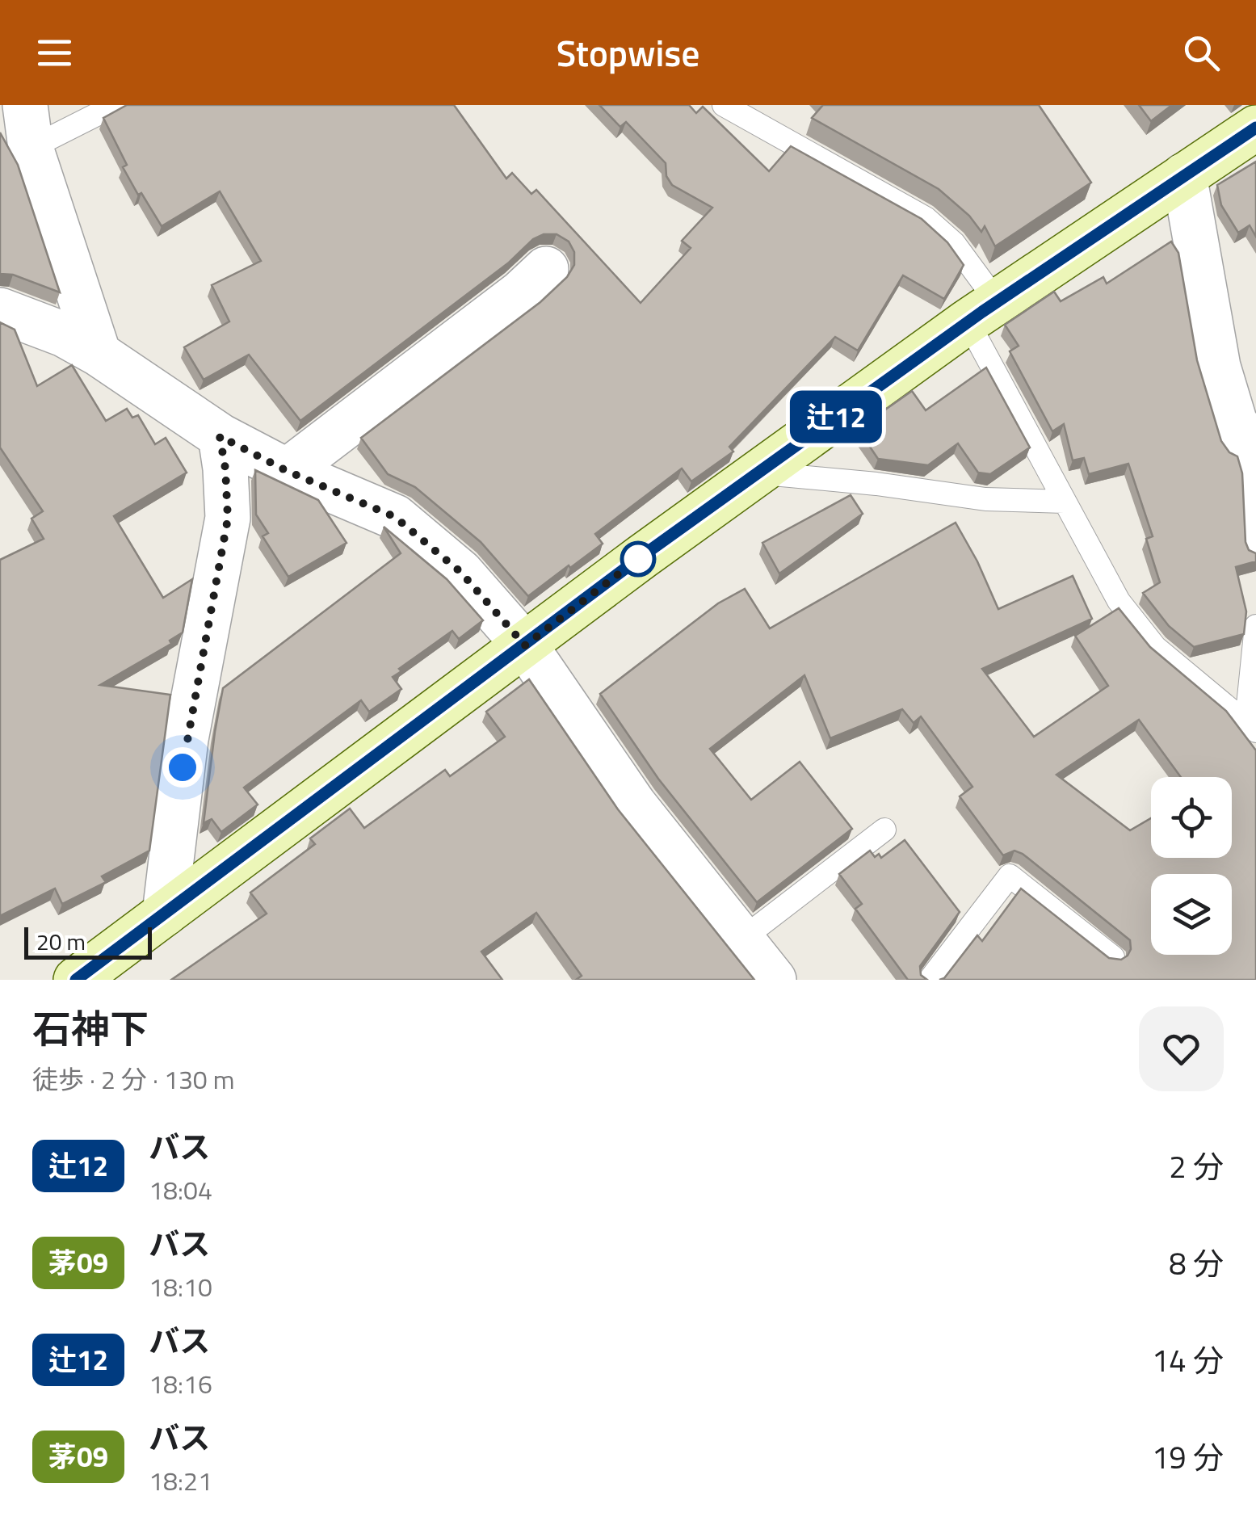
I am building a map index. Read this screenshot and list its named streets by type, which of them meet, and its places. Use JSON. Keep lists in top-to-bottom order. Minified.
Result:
{"lines":["bus line 辻12"],"scale_bar":"20 m","page":{"header":"Stopwise","on_map":"辻12","scale":"20 m","heading":["石神下","徒歩 · 2 分 · 130 m"],"list":[{"mark":"辻12","name":"バス","note":"18:04","value":"2 分"},{"mark":"茅09","name":"バス","note":"18:10","value":"8 分"},{"mark":"辻12","name":"バス","note":"18:16","value":"14 分"},{"mark":"茅09","name":"バス","note":"18:21","value":"19 分"}]}}
